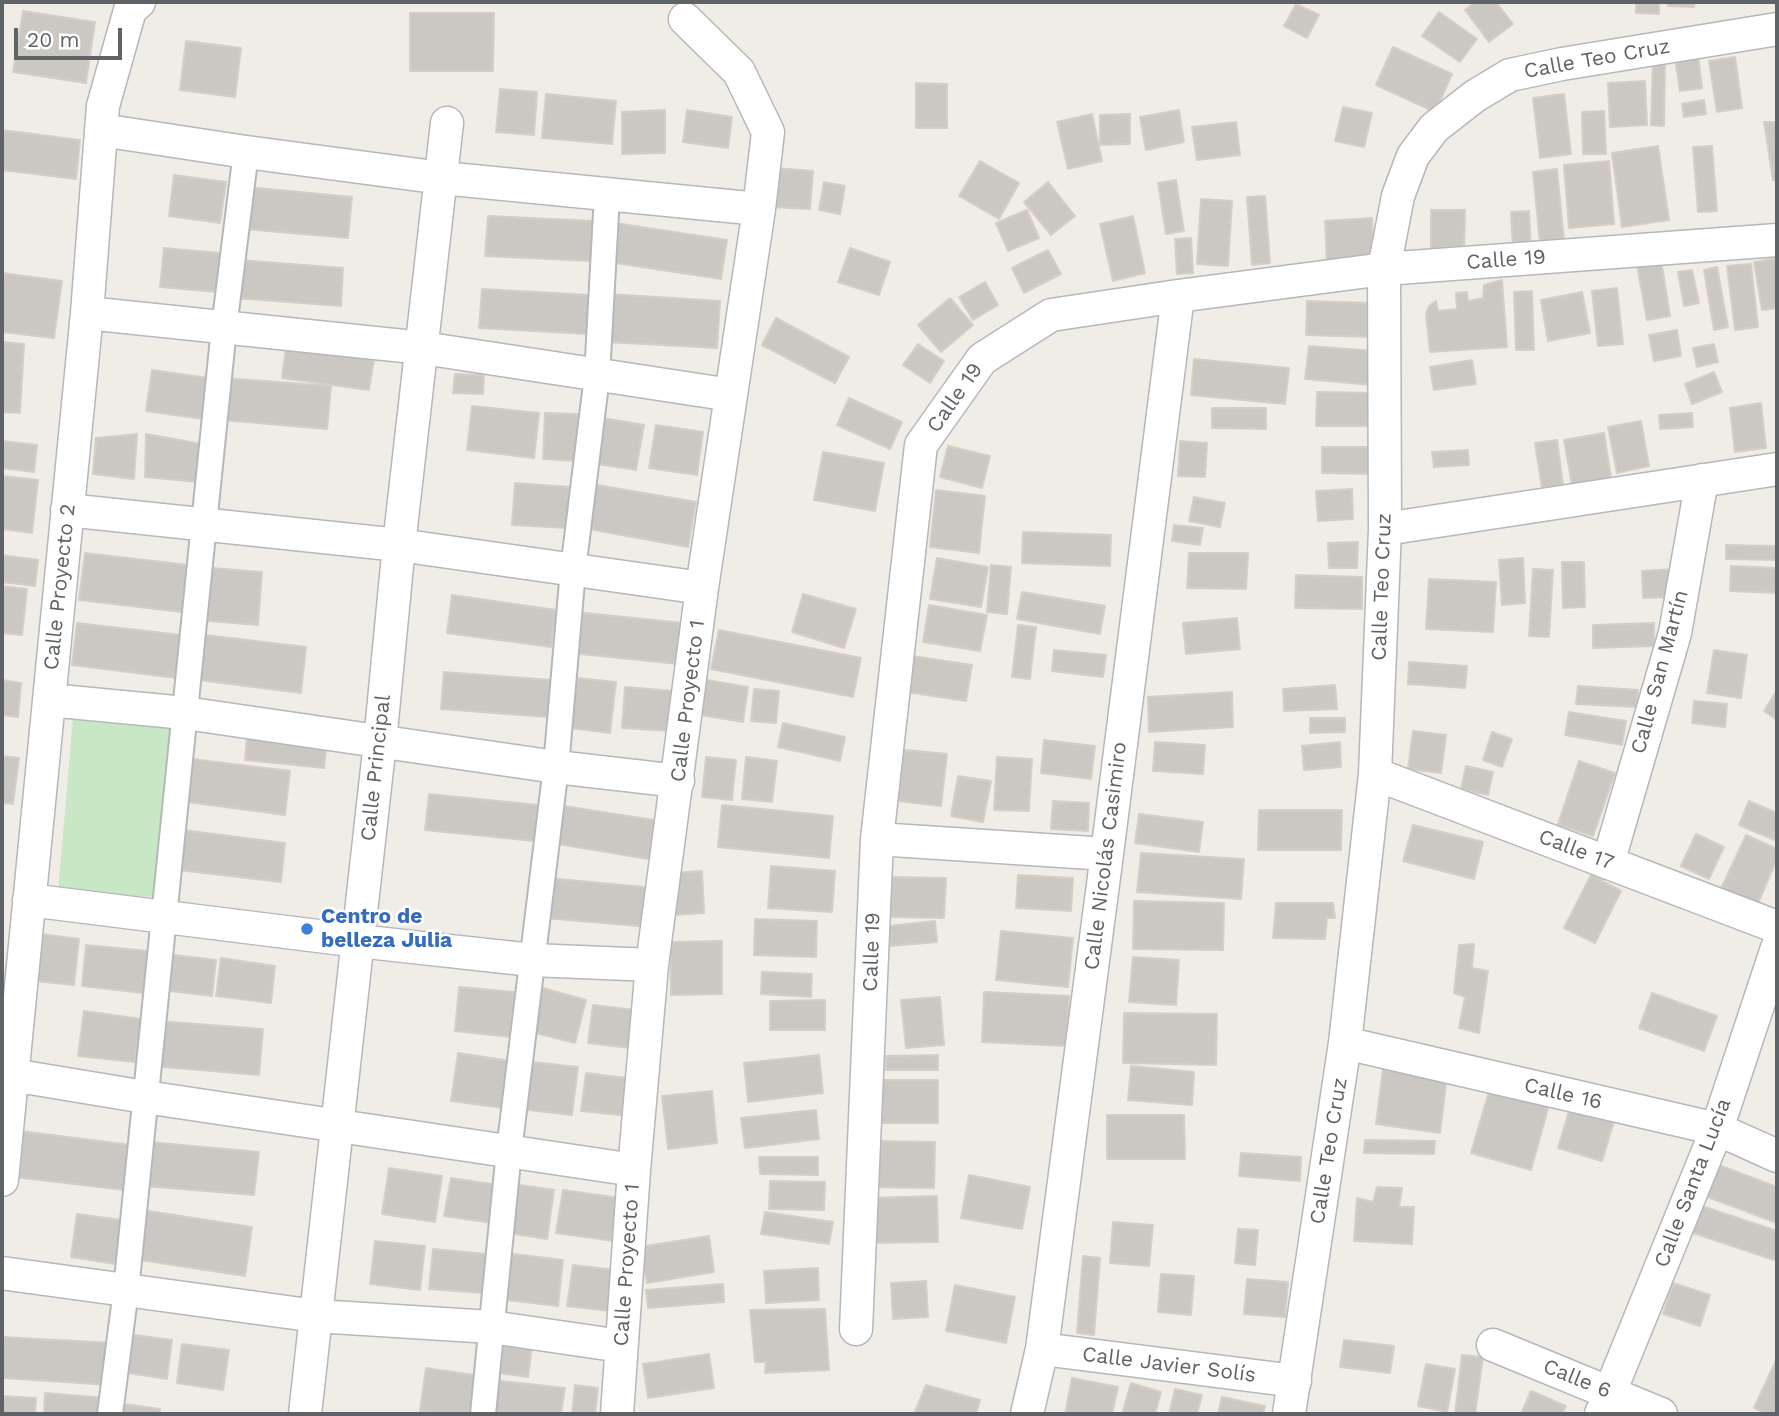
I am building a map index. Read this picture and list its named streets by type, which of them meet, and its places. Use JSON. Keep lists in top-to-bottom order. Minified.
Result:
{"streets":{"street":["Calle Teo Cruz","Calle 19","Calle Proyecto 2","Calle San Martín","Calle Proyecto 1","Calle Principal","Calle 17","Calle Nicolás Casimiro","Calle 16","Calle Santa Lucía","Calle Javier Solís","Calle 6"]},"crossings":[["Calle Teo Cruz","Calle 19"],["Calle Teo Cruz","Calle 17"],["Calle Teo Cruz","Calle 16"],["Calle Teo Cruz","Calle Javier Solís"],["Calle 19","Calle Nicolás Casimiro"],["Calle San Martín","Calle 17"],["Calle Nicolás Casimiro","Calle Javier Solís"],["Calle 16","Calle Santa Lucía"],["Calle Santa Lucía","Calle 6"]],"places":["Centro de belleza Julia"],"scale_bar":"20 m"}
